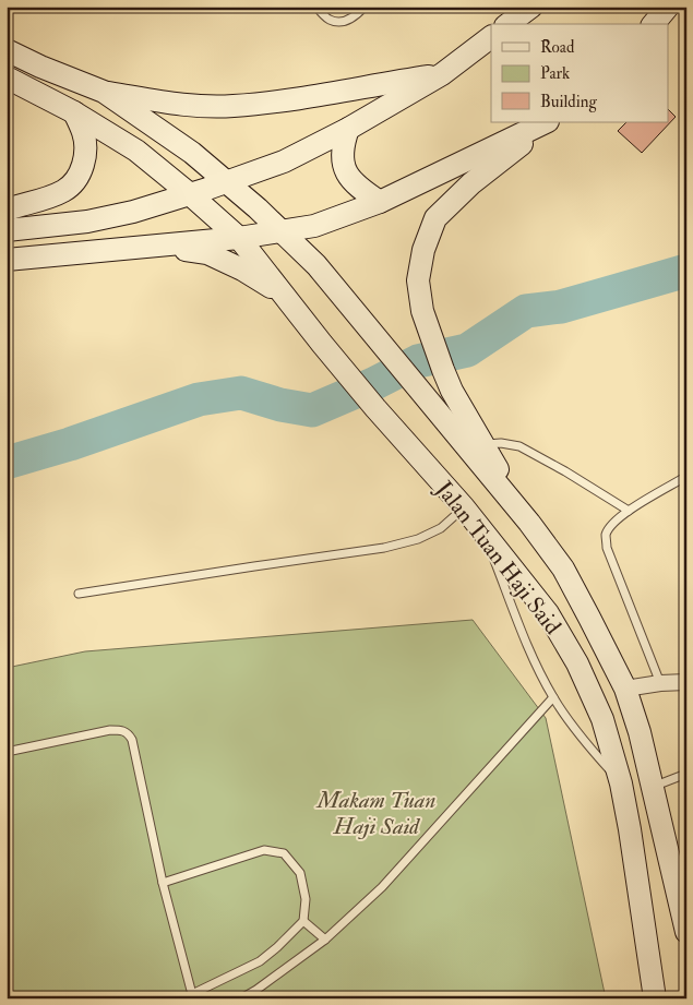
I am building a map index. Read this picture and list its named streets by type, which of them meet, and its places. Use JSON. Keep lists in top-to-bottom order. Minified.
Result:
{"streets":{"main road":["Jalan Tuan Haji Said"]},"parks":["Makam Tuan Haji Said"],"legend":["Road","Park","Building"]}
